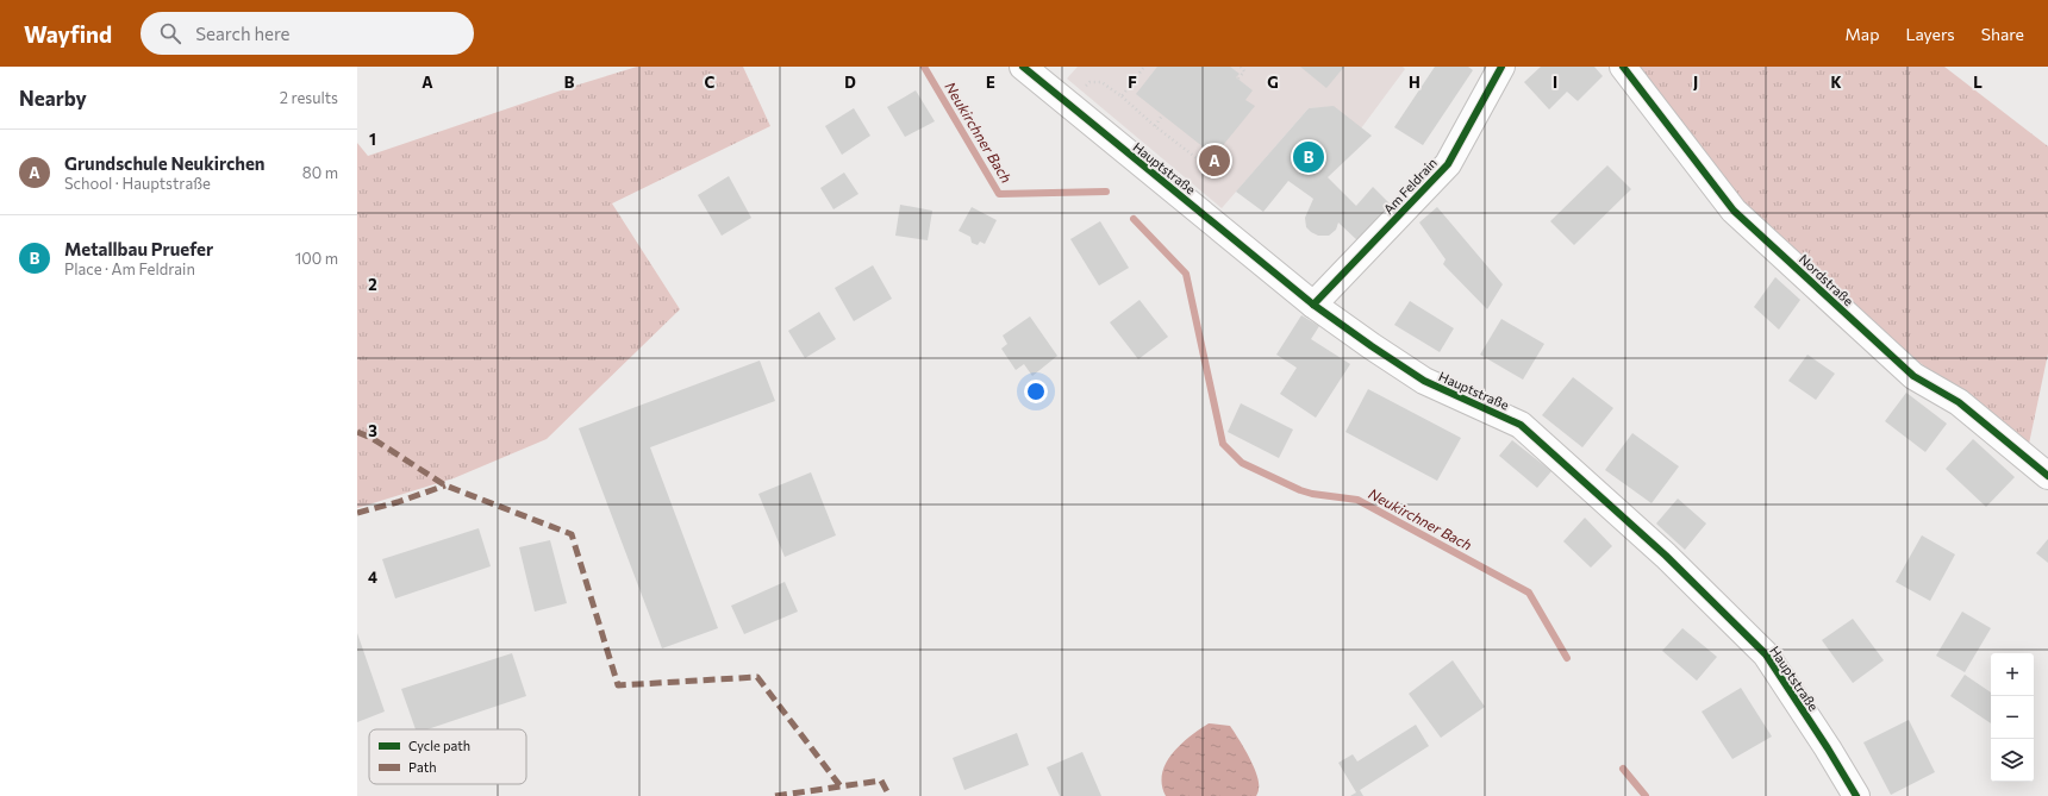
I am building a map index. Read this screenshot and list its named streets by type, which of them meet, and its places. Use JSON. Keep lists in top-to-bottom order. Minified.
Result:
{"streets":{"street":["Hauptstraße","Am Feldrain","Nordstraße"]},"crossings":[["Hauptstraße","Am Feldrain"]],"water":["Neukirchner Bach"],"legend":["Cycle path","Path"],"page":{"header":"Wayfind","search":"Search here","nav":["Map","Layers","Share"],"heading":["Nearby","2 results"],"list":[{"mark":"A","name":"Grundschule Neukirchen","note":"School · Hauptstraße","value":"80 m"},{"mark":"B","name":"Metallbau Pruefer","note":"Place · Am Feldrain","value":"100 m"}],"pins":["B","A"],"map_buttons":["+","−"]},"grid":{"columns":["A","B","C","D","E","F","G","H","I","J","K","L"],"rows":["1","2","3","4"]}}
